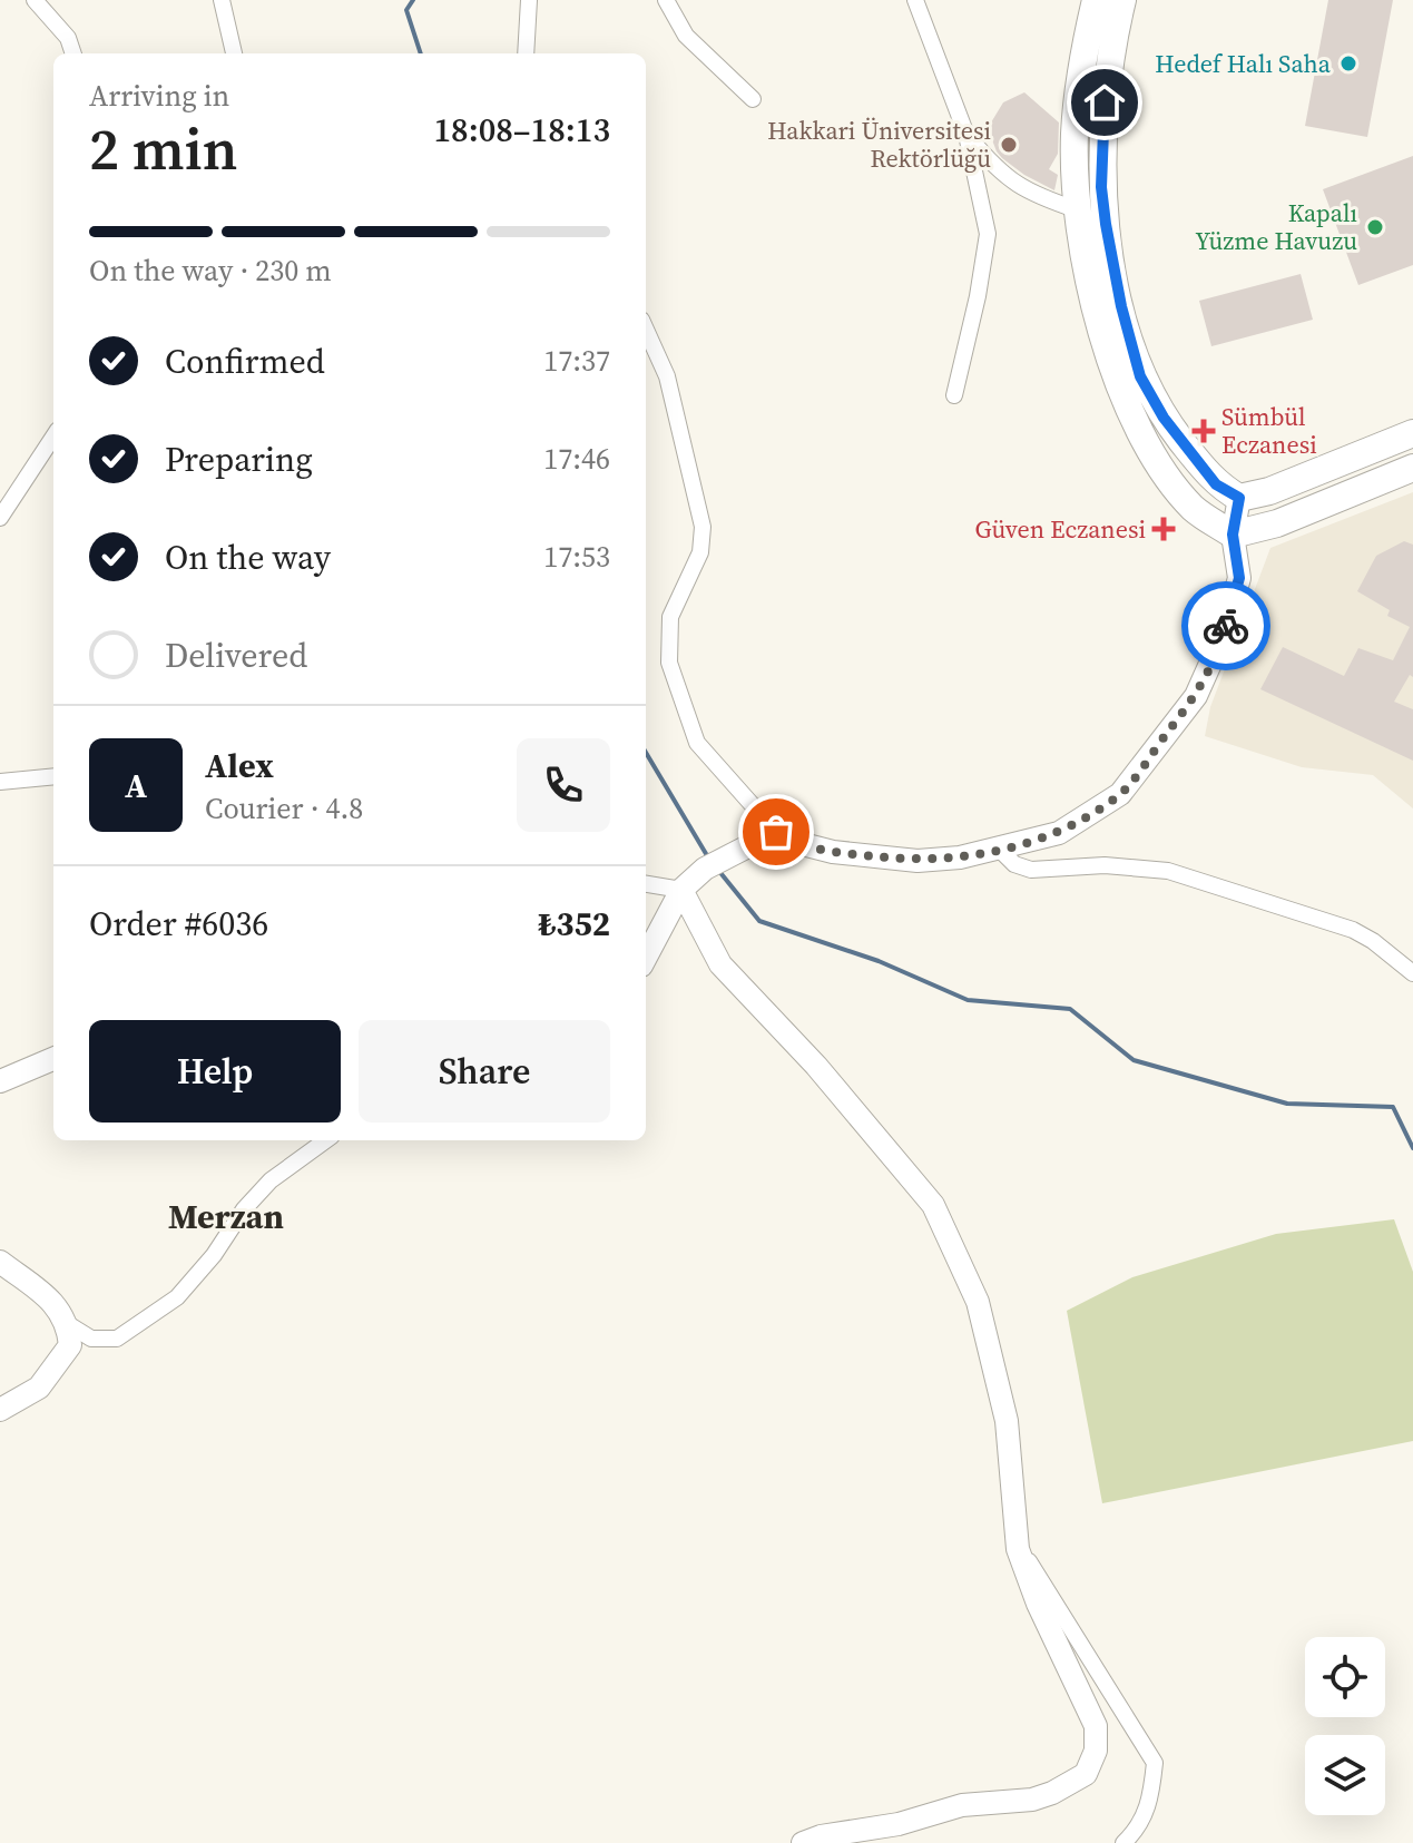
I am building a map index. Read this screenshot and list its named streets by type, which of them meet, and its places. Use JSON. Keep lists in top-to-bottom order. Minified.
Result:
{"districts":["Merzan"],"places":{"other":["Hedef Halı Saha","Hakkari Üniversitesi Rektörlüğü","Kapalı Yüzme Havuzu"],"health":["Sümbül Eczanesi","Güven Eczanesi"]},"page":{"heading":["2 min","Arriving in","18:08–18:13"],"panel":["Alex","Courier · 4.8","Order #6036","₺352"],"bar":"On the way · 230 m","list":[["Confirmed","17:37"],["Preparing","17:46"],["On the way","17:53"],"Delivered"],"round":"A","buttons":["Help","Share"]}}
